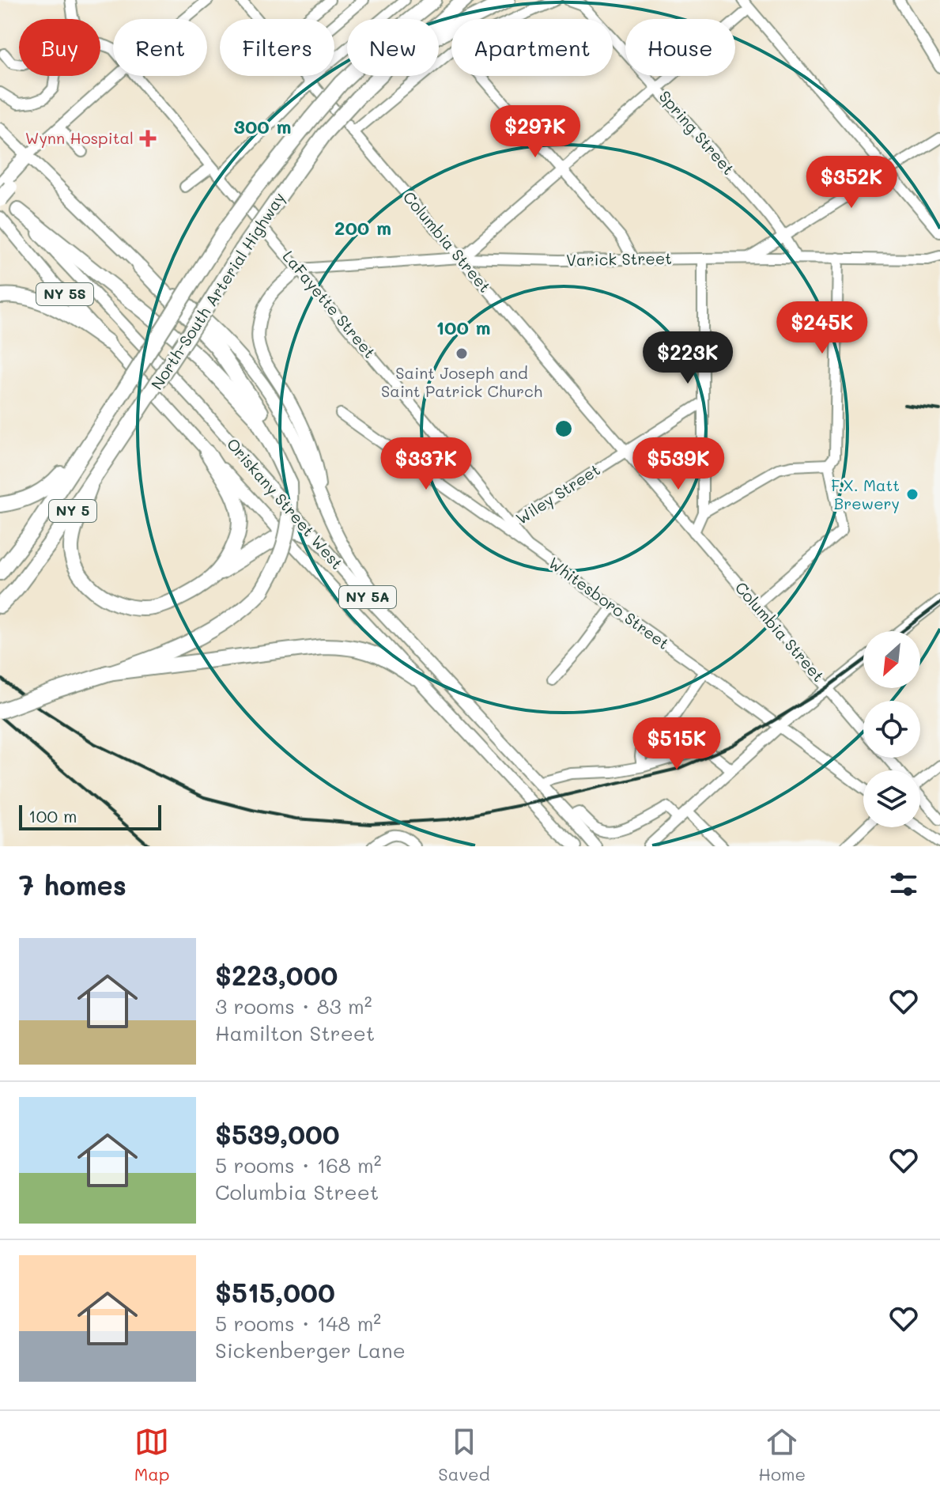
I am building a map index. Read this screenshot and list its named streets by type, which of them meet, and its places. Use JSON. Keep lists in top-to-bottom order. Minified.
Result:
{"streets":{"highway":["North-South Arterial Highway","NY 5"],"main road":["NY 5S","Oriskany Street West","NY 5A"],"street":["Spring Street","Columbia Street","Varick Street","LaFayette Street","Wiley Street","Whitesboro Street"]},"crossings":[["Spring Street","Varick Street"],["Columbia Street","Varick Street"],["Columbia Street","Wiley Street"],["Varick Street","LaFayette Street"],["LaFayette Street","Wiley Street"],["LaFayette Street","Whitesboro Street"]],"places":{"health":["Wynn Hospital"],"other":["Saint Joseph and Saint Patrick Church","F.X. Matt Brewery"]},"scale_bar":"100 m","north":"bottom left","page":{"chip":["Buy","Rent","Filters","New","Apartment","House"],"price":["$297K","$352K","$245K","$223K","$337K","$539K","$515K"],"scale":"100 m","heading":"7 homes","list":[{"name":"$223,000","note":"3 rooms · 83 m² · Hamilton Street"},{"name":"$539,000","note":"5 rooms · 168 m² · Columbia Street"},{"name":"$515,000","note":"5 rooms · 148 m² · Sickenberger Lane"}],"tabs":["Map","Saved","Home"]},"rings":["300 m","200 m","100 m"]}
